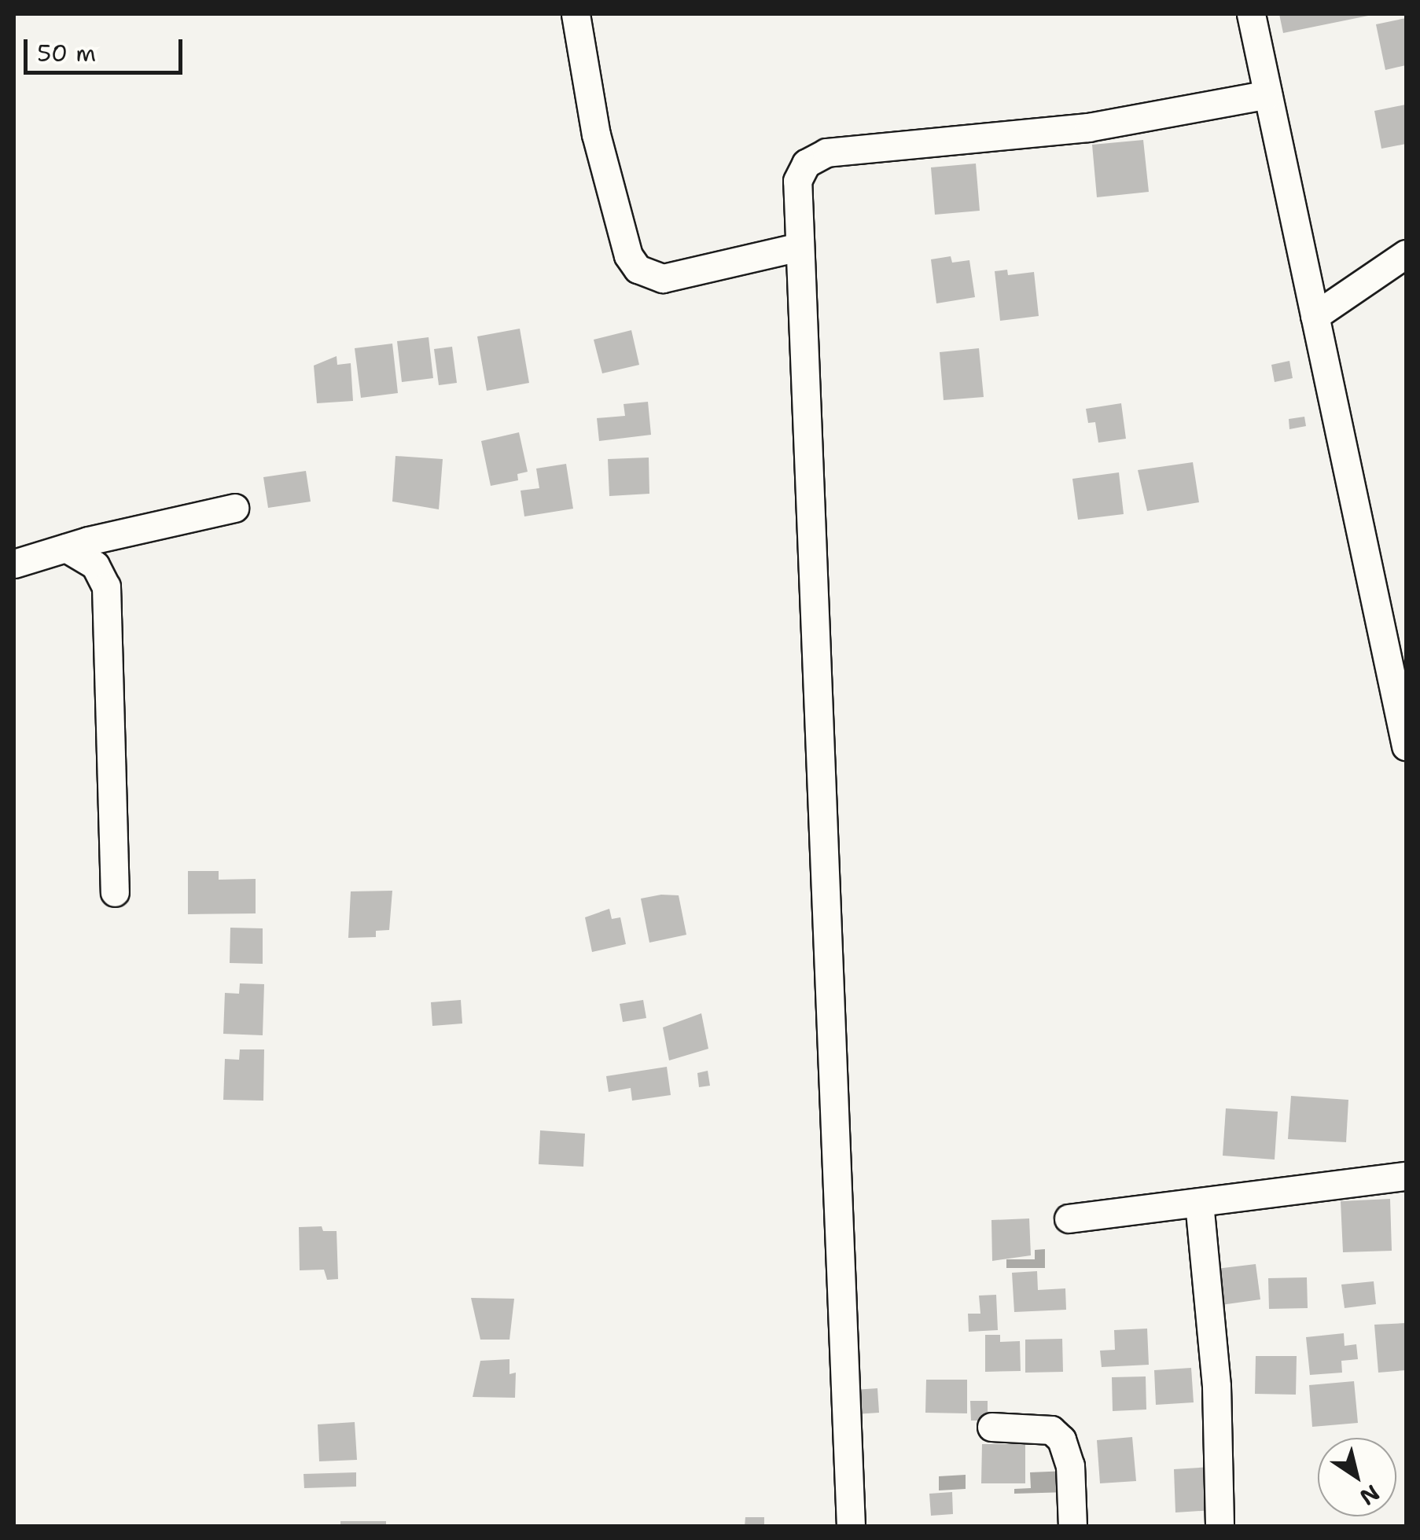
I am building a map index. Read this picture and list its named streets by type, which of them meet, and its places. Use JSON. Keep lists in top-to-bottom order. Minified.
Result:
{"scale_bar":"50 m","north":"bottom right"}
